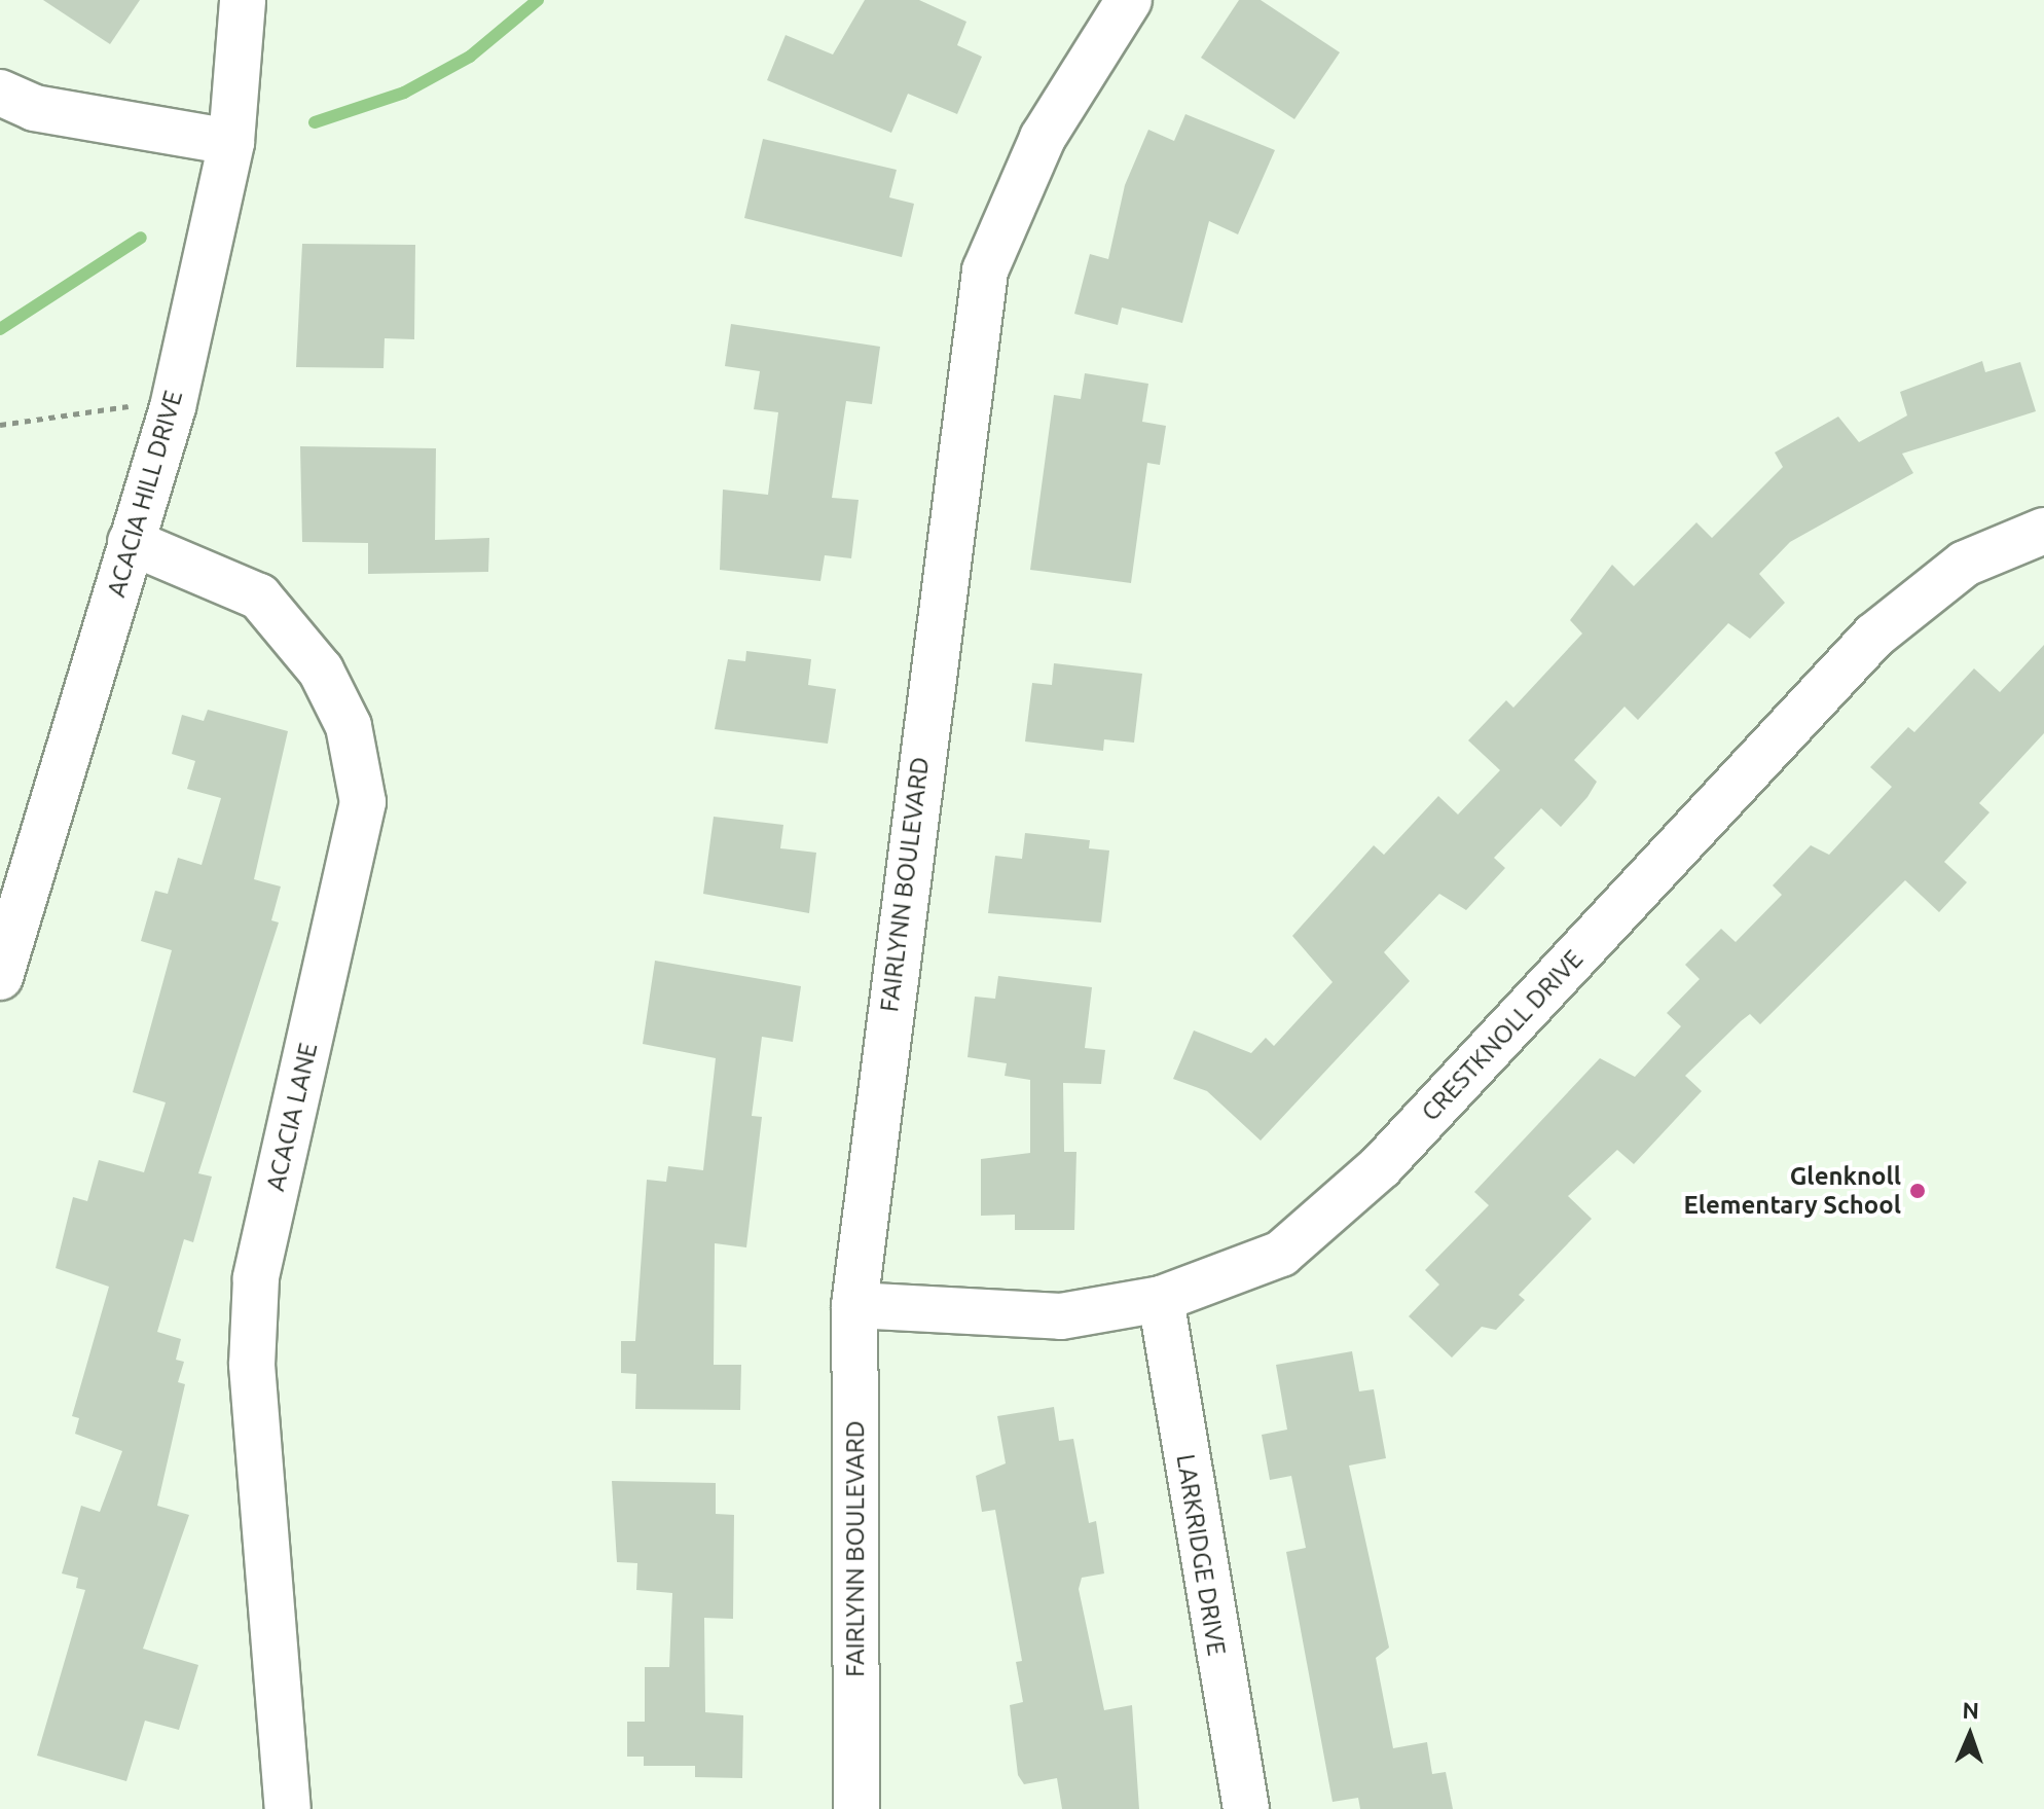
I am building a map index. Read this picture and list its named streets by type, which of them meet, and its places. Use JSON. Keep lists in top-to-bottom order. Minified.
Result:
{"streets":{"street":["ACACIA HILL DRIVE","FAIRLYNN BOULEVARD","CRESTKNOLL DRIVE","ACACIA LANE","LARKRIDGE DRIVE"]},"crossings":[["ACACIA HILL DRIVE","ACACIA LANE"],["FAIRLYNN BOULEVARD","CRESTKNOLL DRIVE"],["CRESTKNOLL DRIVE","LARKRIDGE DRIVE"]],"places":["Glenknoll Elementary School"],"north":"top"}
